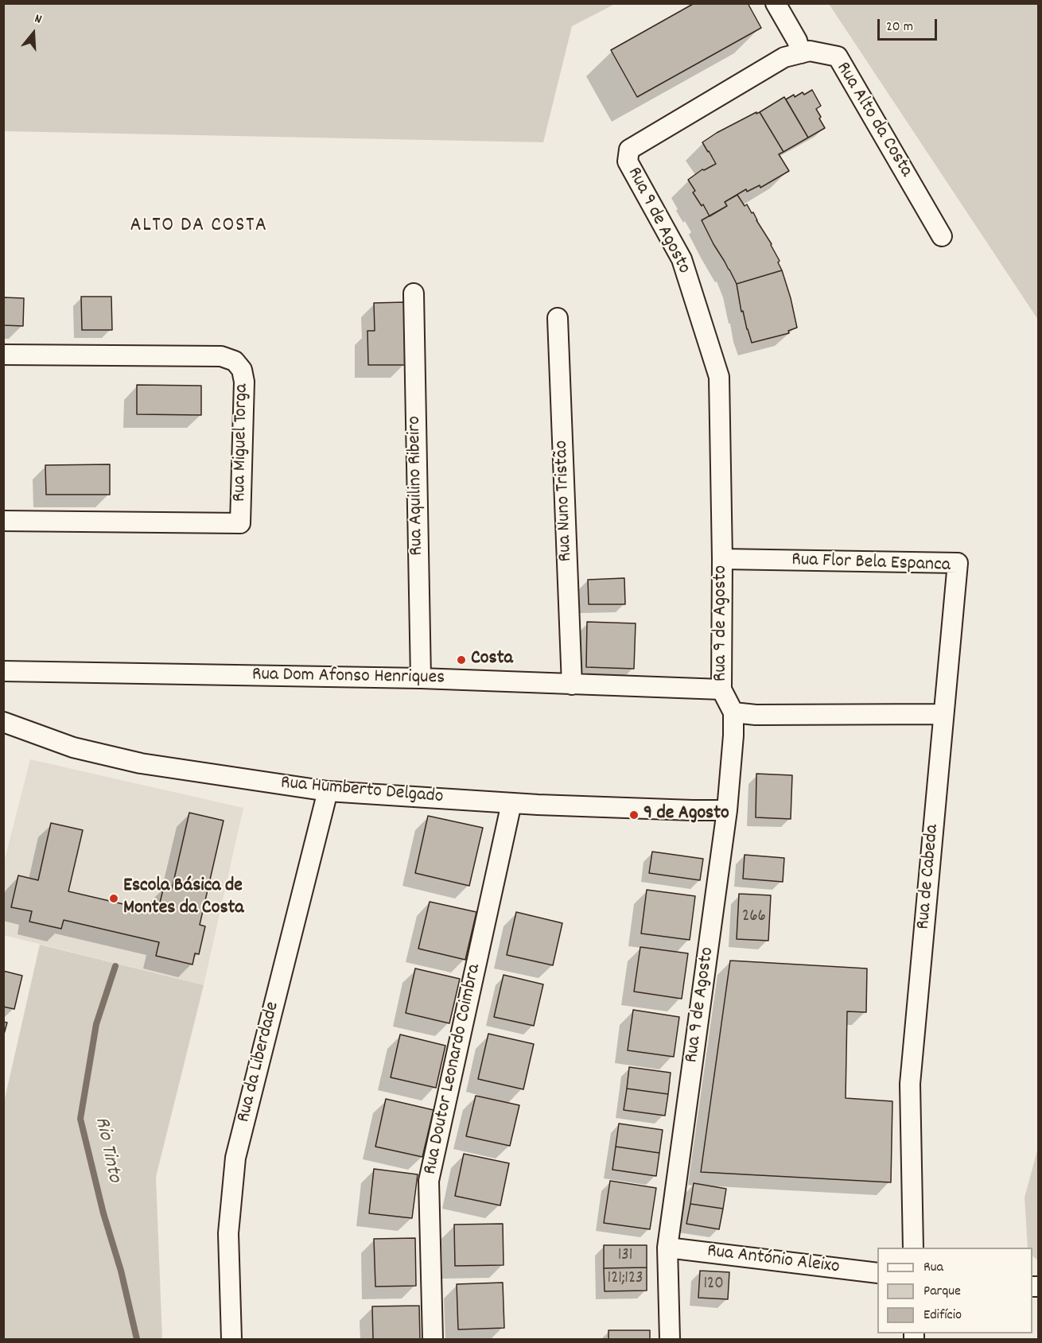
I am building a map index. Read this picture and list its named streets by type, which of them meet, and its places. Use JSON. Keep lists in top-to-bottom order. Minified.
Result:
{"streets":{"street":["Rua Alto da Costa","Rua 9 de Agosto","Rua Miguel Torga","Rua Aquilino Ribeiro","Rua Nuno Tristão","Rua Flor Bela Espanca","Rua Dom Afonso Henriques","Rua Humberto Delgado","Rua de Cabeda","Rua da Liberdade","Rua Doutor Leonardo Coimbra","Rua António Aleixo"]},"crossings":[["Rua Alto da Costa","Rua 9 de Agosto"],["Rua 9 de Agosto","Rua Flor Bela Espanca"],["Rua 9 de Agosto","Rua Dom Afonso Henriques"],["Rua 9 de Agosto","Rua Humberto Delgado"],["Rua 9 de Agosto","Rua António Aleixo"],["Rua Aquilino Ribeiro","Rua Dom Afonso Henriques"],["Rua Nuno Tristão","Rua Dom Afonso Henriques"],["Rua Flor Bela Espanca","Rua de Cabeda"],["Rua Humberto Delgado","Rua da Liberdade"],["Rua Humberto Delgado","Rua Doutor Leonardo Coimbra"]],"districts":["ALTO DA COSTA"],"water":["Rio Tinto"],"places":["Costa","9 de Agosto","Escola Básica de Montes da Costa"],"house_numbers":["266","131","121;123","120"],"legend":["Rua","Parque","Edifício"],"scale_bar":"20 m","north":"top"}
